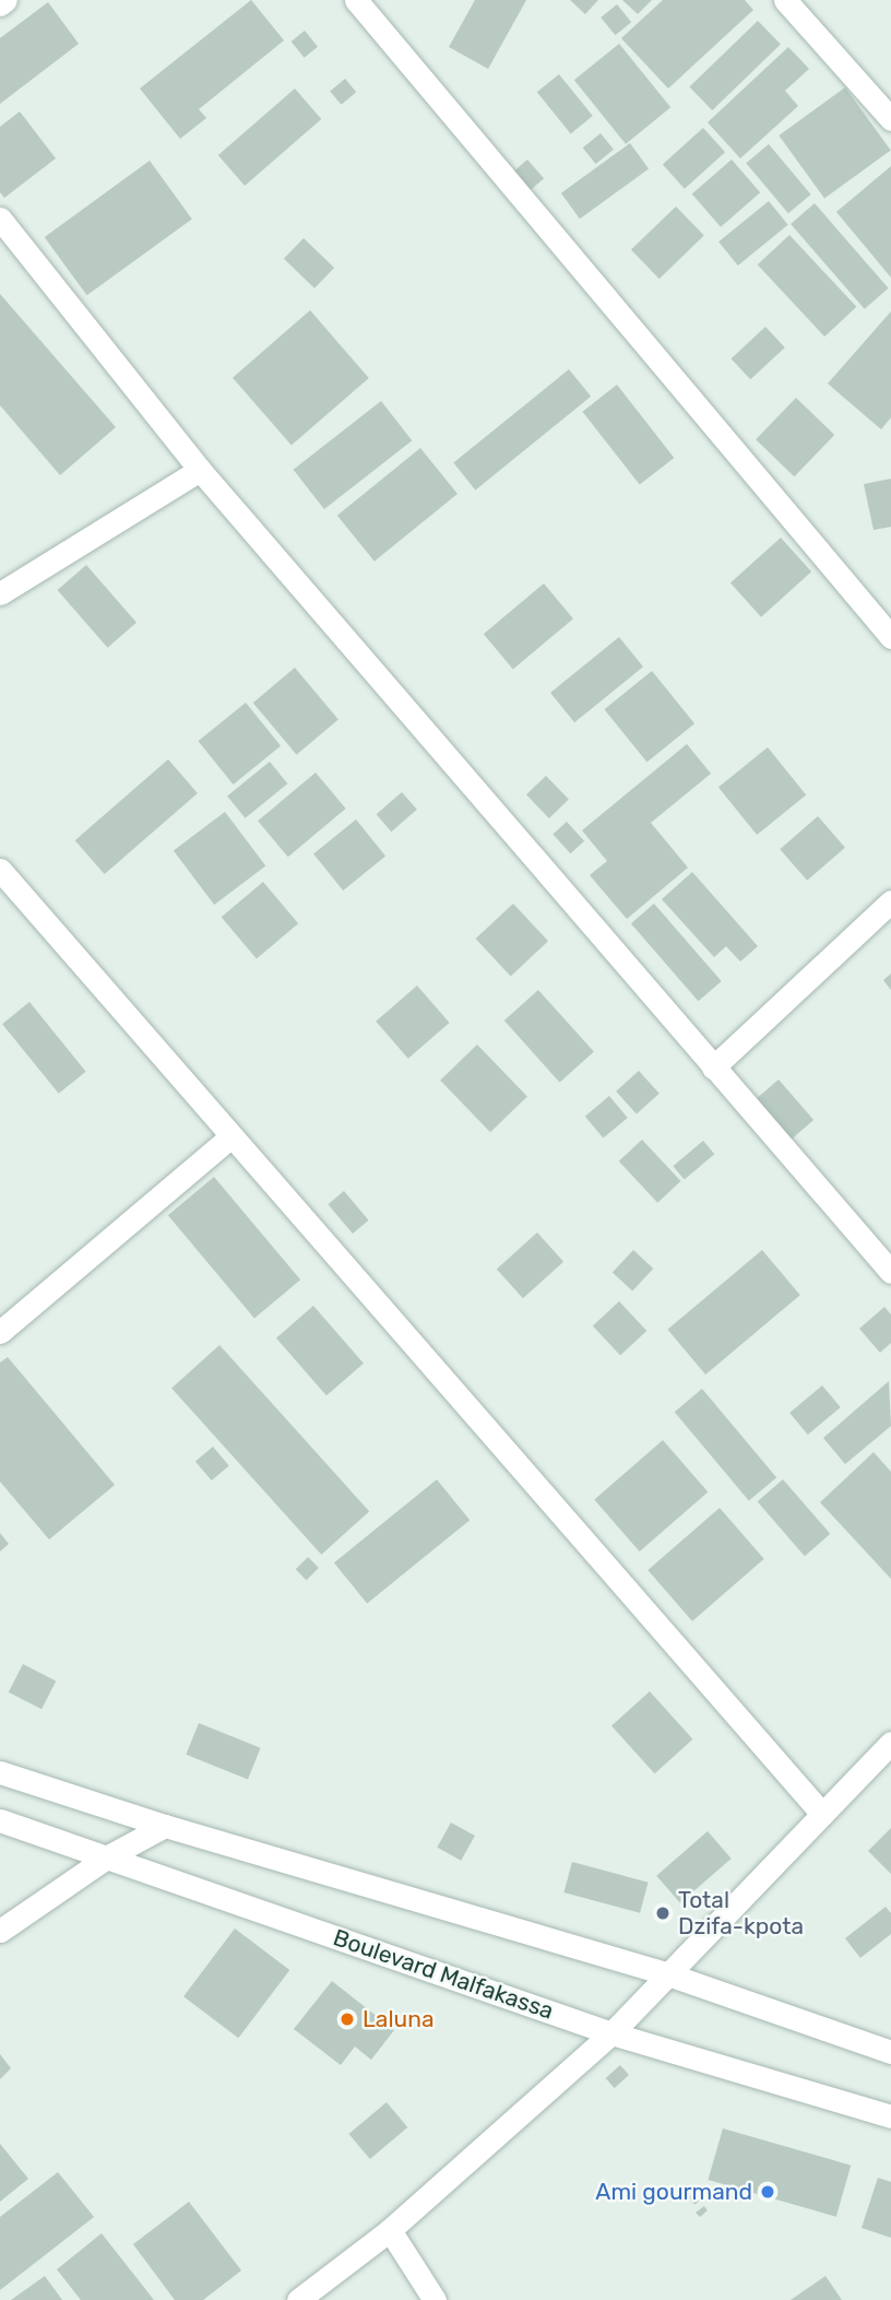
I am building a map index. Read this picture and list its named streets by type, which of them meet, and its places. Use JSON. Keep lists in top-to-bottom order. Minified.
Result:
{"streets":{"street":["Boulevard Malfakassa"]},"places":["Total Dzifa-kpota","Laluna","Ami gourmand"]}
